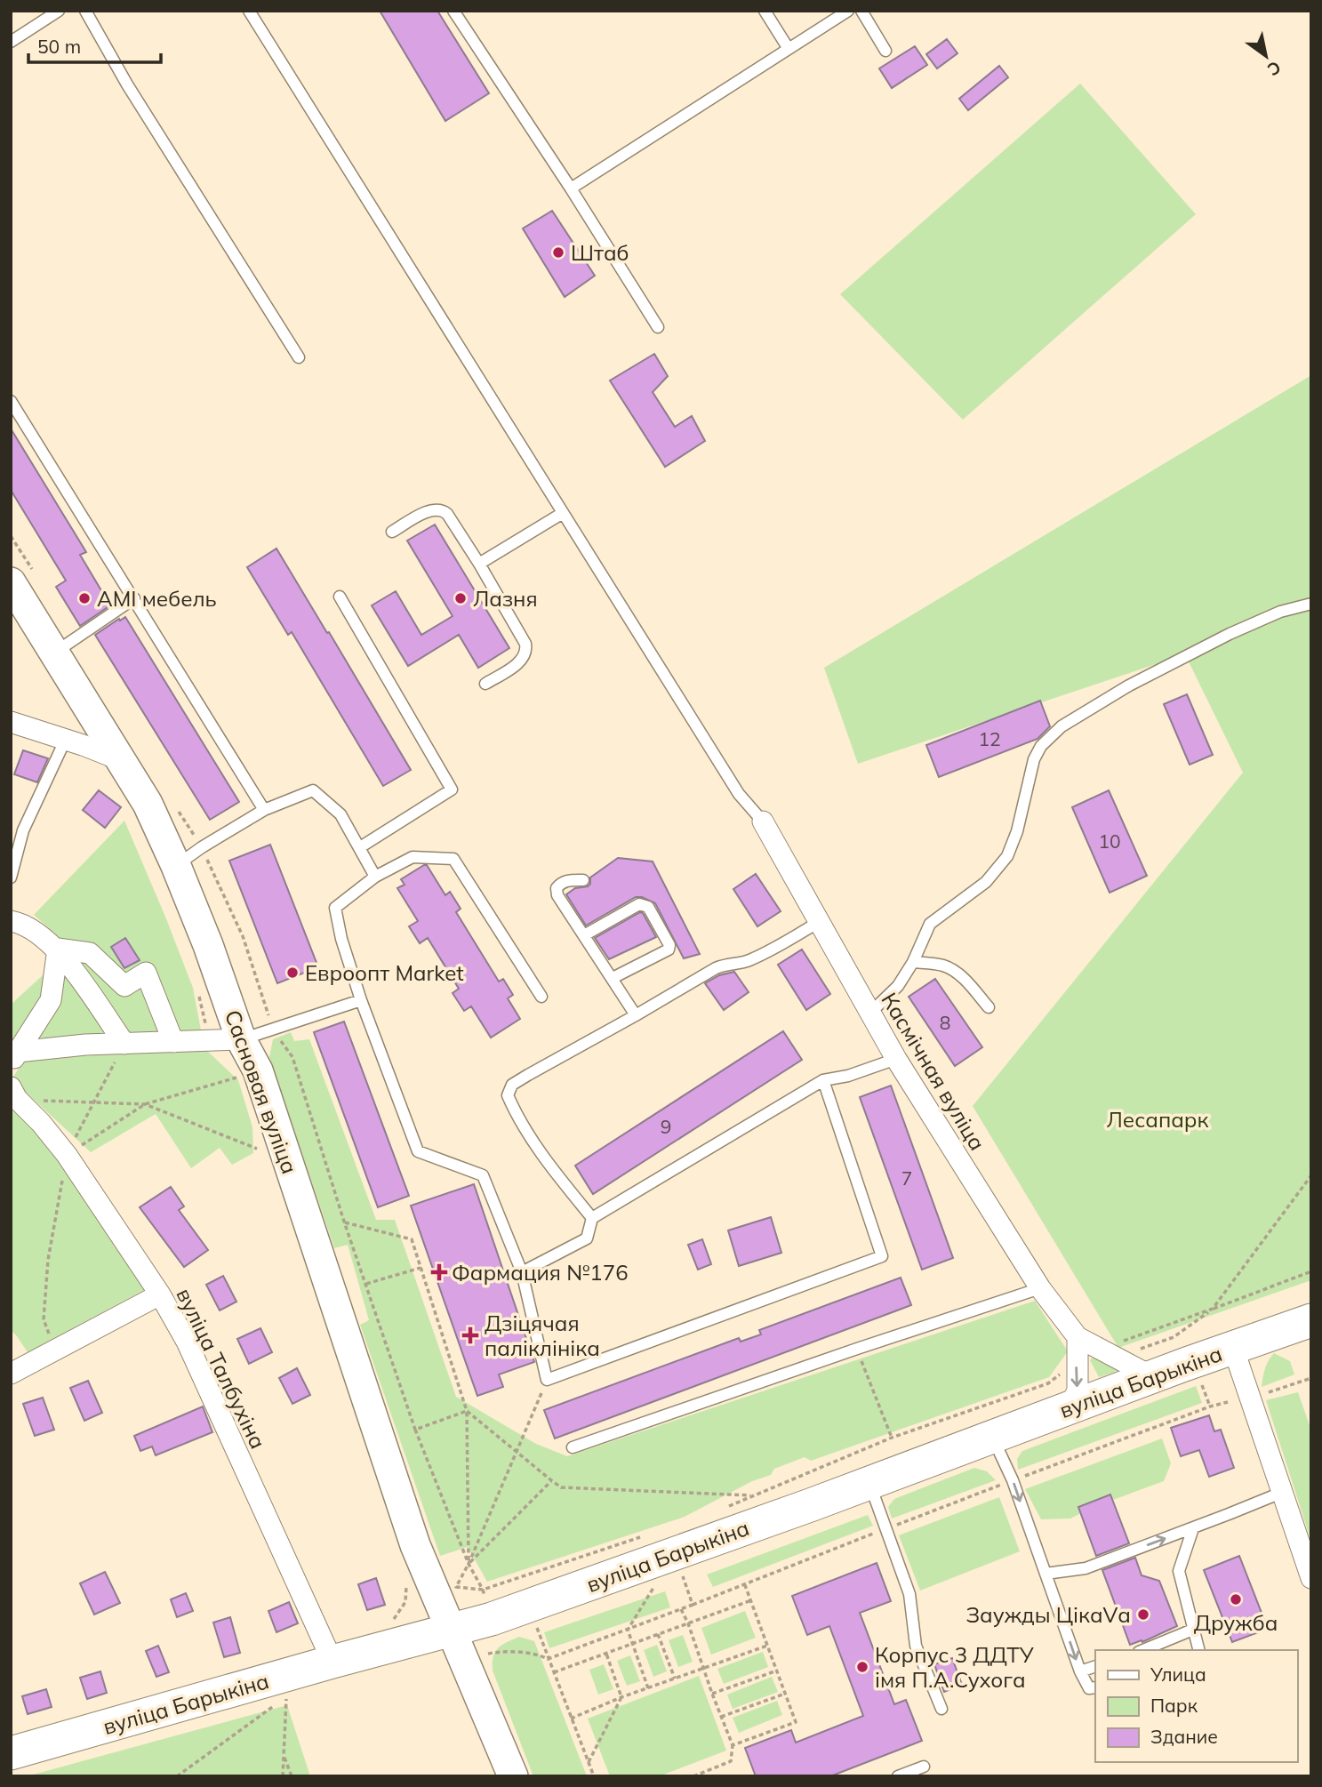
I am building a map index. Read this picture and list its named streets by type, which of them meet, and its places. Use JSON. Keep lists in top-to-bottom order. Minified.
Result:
{"streets":{"main road":["Сасновая вуліца","вуліца Барыкіна"],"street":["Касмічная вуліца","вуліца Талбухіна"]},"crossings":[["Касмічная вуліца","вуліца Барыкіна"],["Сасновая вуліца","вуліца Барыкіна"],["вуліца Талбухіна","вуліца Барыкіна"]],"parks":["Лесапарк"],"places":{"other":["Штаб","AMI мебель","Лазня","Евроопт Market","Дружба","Заужды ЦікаVа","Корпус 3 ДДТУ імя П.А.Сухога"],"health":["Фармация №176","Дзіцячая паліклініка"]},"house_numbers":["12","10","8","9","7"],"legend":["Улица","Парк","Здание"],"scale_bar":"50 m","north":"bottom right"}
